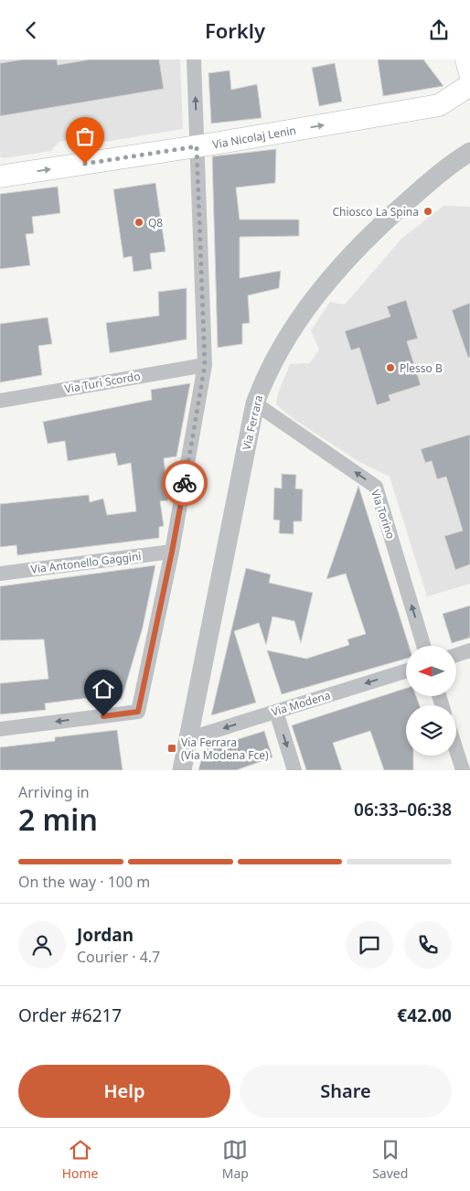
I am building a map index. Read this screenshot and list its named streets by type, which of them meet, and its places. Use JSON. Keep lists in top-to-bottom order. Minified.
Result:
{"streets":{"main road":["Via Nicolaj Lenin"],"street":["Via Turi Scordo","Via Ferrara","Via Torino","Via Antonello Gaggini","Via Modena"]},"crossings":[["Via Ferrara","Via Torino"],["Via Ferrara","Via Modena"]],"one_way":["Via Nicolaj Lenin","Via Torino","Via Modena"],"places":{"other":["Chiosco La Spina","Q8","Plesso B"],"transit":["Via Ferrara (Via Modena Fce)"]},"north":"left","page":{"header":"Forkly","heading":["2 min","Arriving in","06:33–06:38"],"panel":["Jordan","Courier · 4.7","Order #6217","€42.00"],"bar":"On the way · 100 m","buttons":["Help","Share"],"tabs":["Home","Map","Saved"]}}
